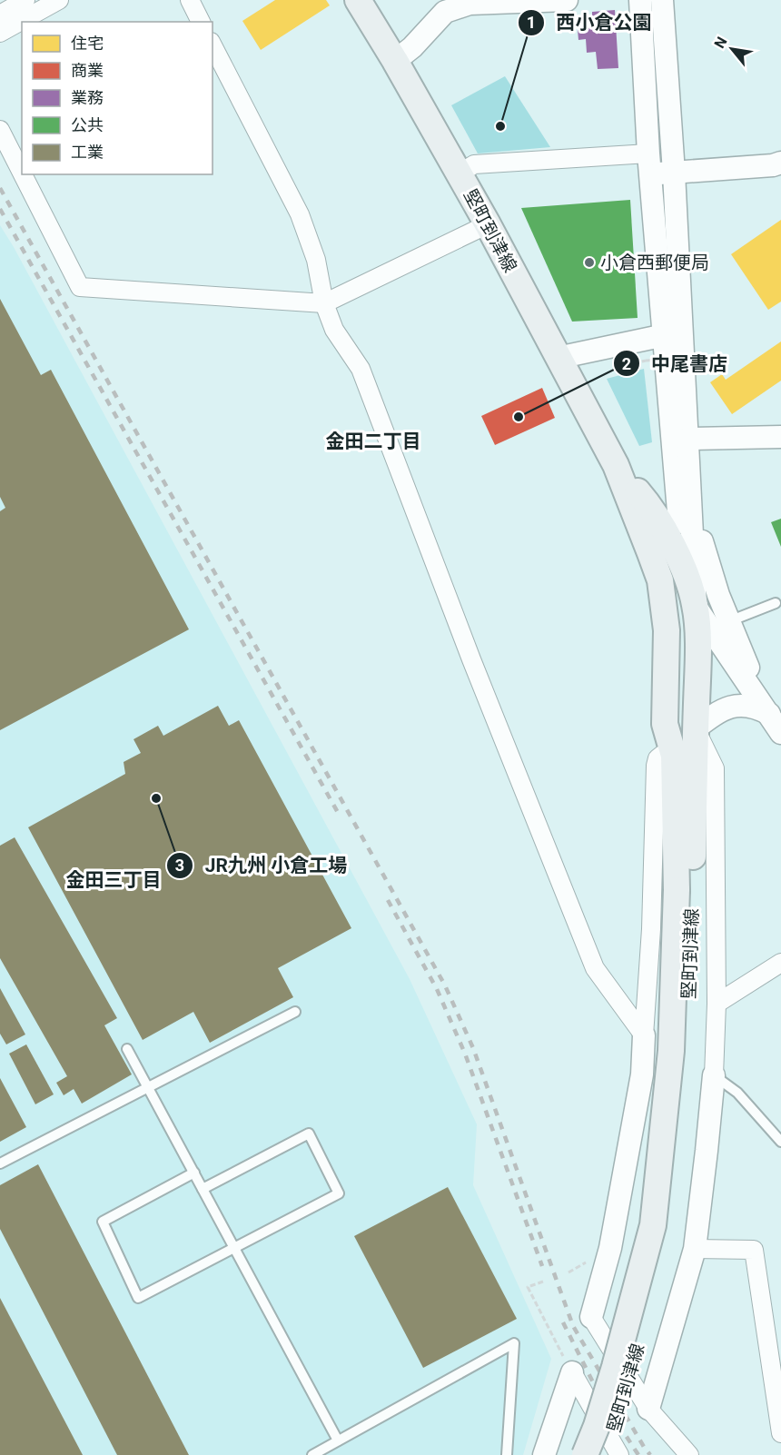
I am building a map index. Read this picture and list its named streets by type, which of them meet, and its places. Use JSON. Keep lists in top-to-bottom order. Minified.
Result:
{"streets":{"main road":["堅町到津線"]},"districts":["金田二丁目","金田三丁目"],"places":["西小倉公園","小倉西郵便局","中尾書店","JR九州 小倉工場"],"legend":["住宅","商業","業務","公共","工業"],"north":"top left"}
